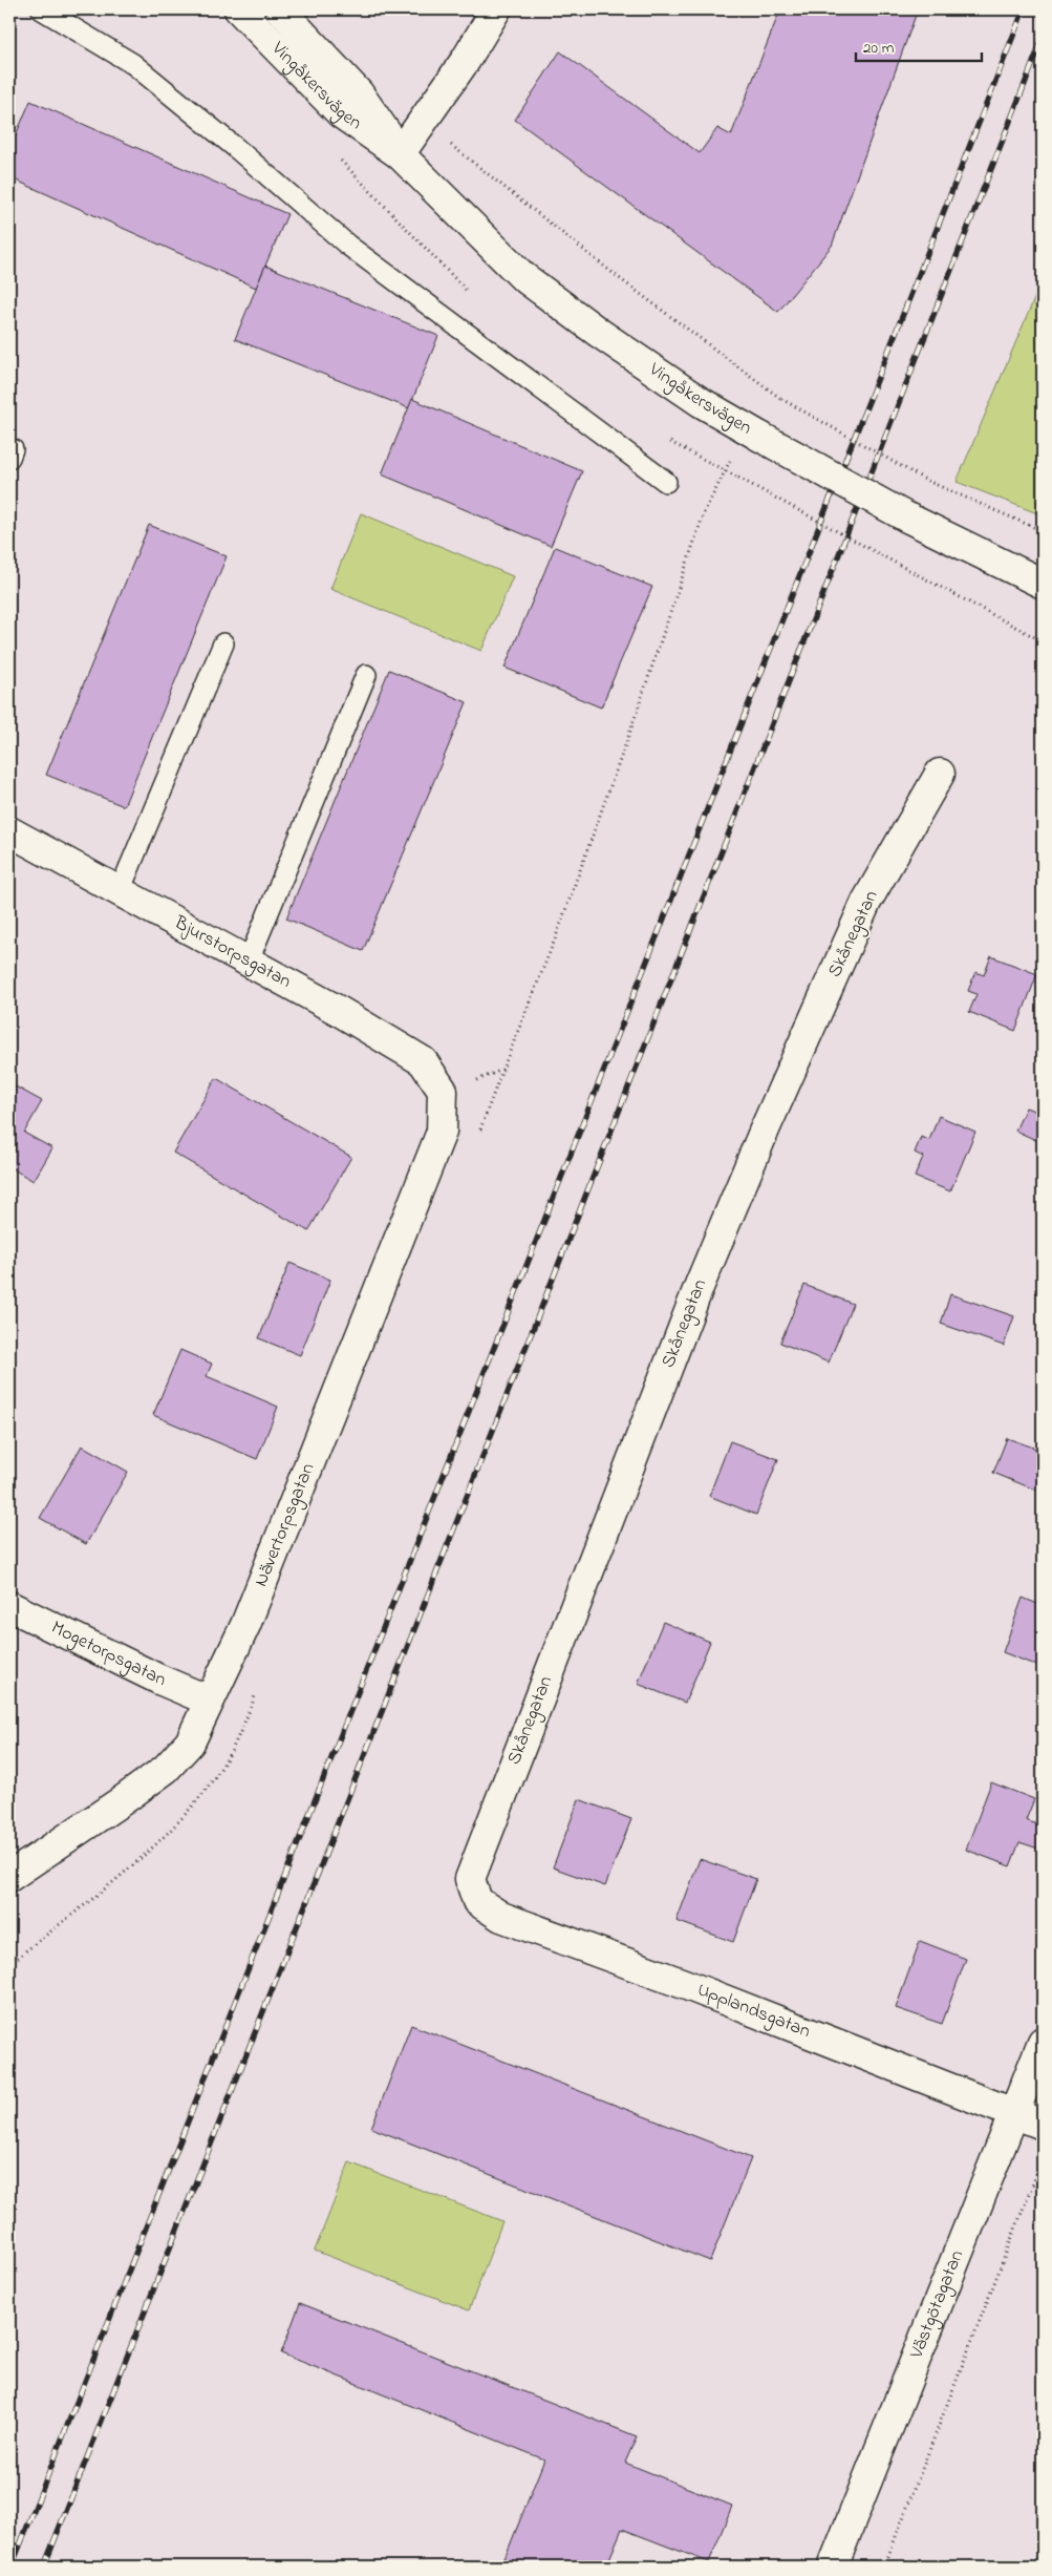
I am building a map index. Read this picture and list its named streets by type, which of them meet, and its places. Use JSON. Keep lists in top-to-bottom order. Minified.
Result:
{"streets":{"street":["Vingåkersvägen","Skånegatan","Bjurstorpsgatan","Nävertorpsgatan","Mogetorpsgatan","Upplandsgatan","Västgötagatan"]},"crossings":[["Skånegatan","Upplandsgatan"],["Bjurstorpsgatan","Nävertorpsgatan"],["Nävertorpsgatan","Mogetorpsgatan"],["Upplandsgatan","Västgötagatan"]],"scale_bar":"20 m"}
